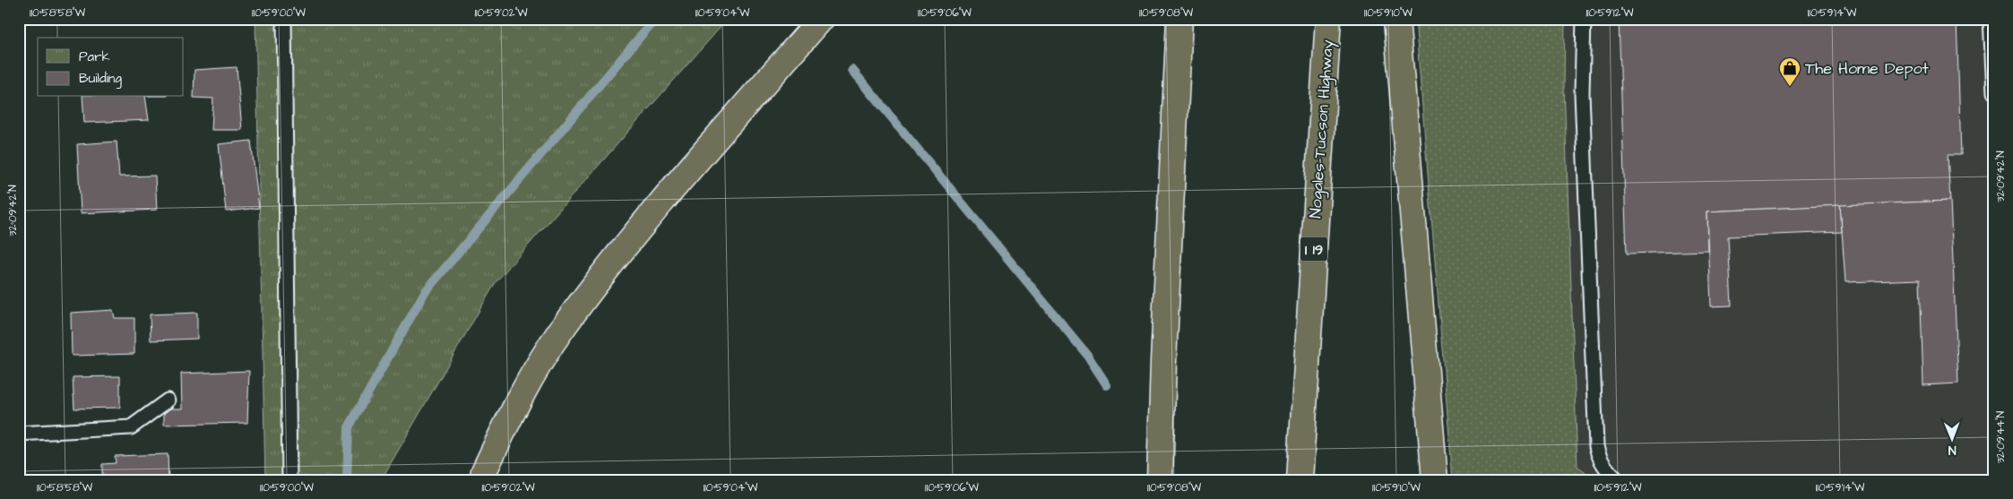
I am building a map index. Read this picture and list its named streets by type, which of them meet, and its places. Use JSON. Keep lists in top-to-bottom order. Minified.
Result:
{"streets":{"highway":["Nogales–Tucson Highway","I 19"]},"places":{"shop":["The Home Depot"]},"legend":["Park","Building"],"north":"bottom","coordinates":["110°58'58\"W","110°59'00\"W","110°59'02\"W","110°59'04\"W","110°59'06\"W","110°59'08\"W","110°59'10\"W","110°59'12\"W","110°59'14\"W","32°09'42\"N","32°09'44\"N"]}
